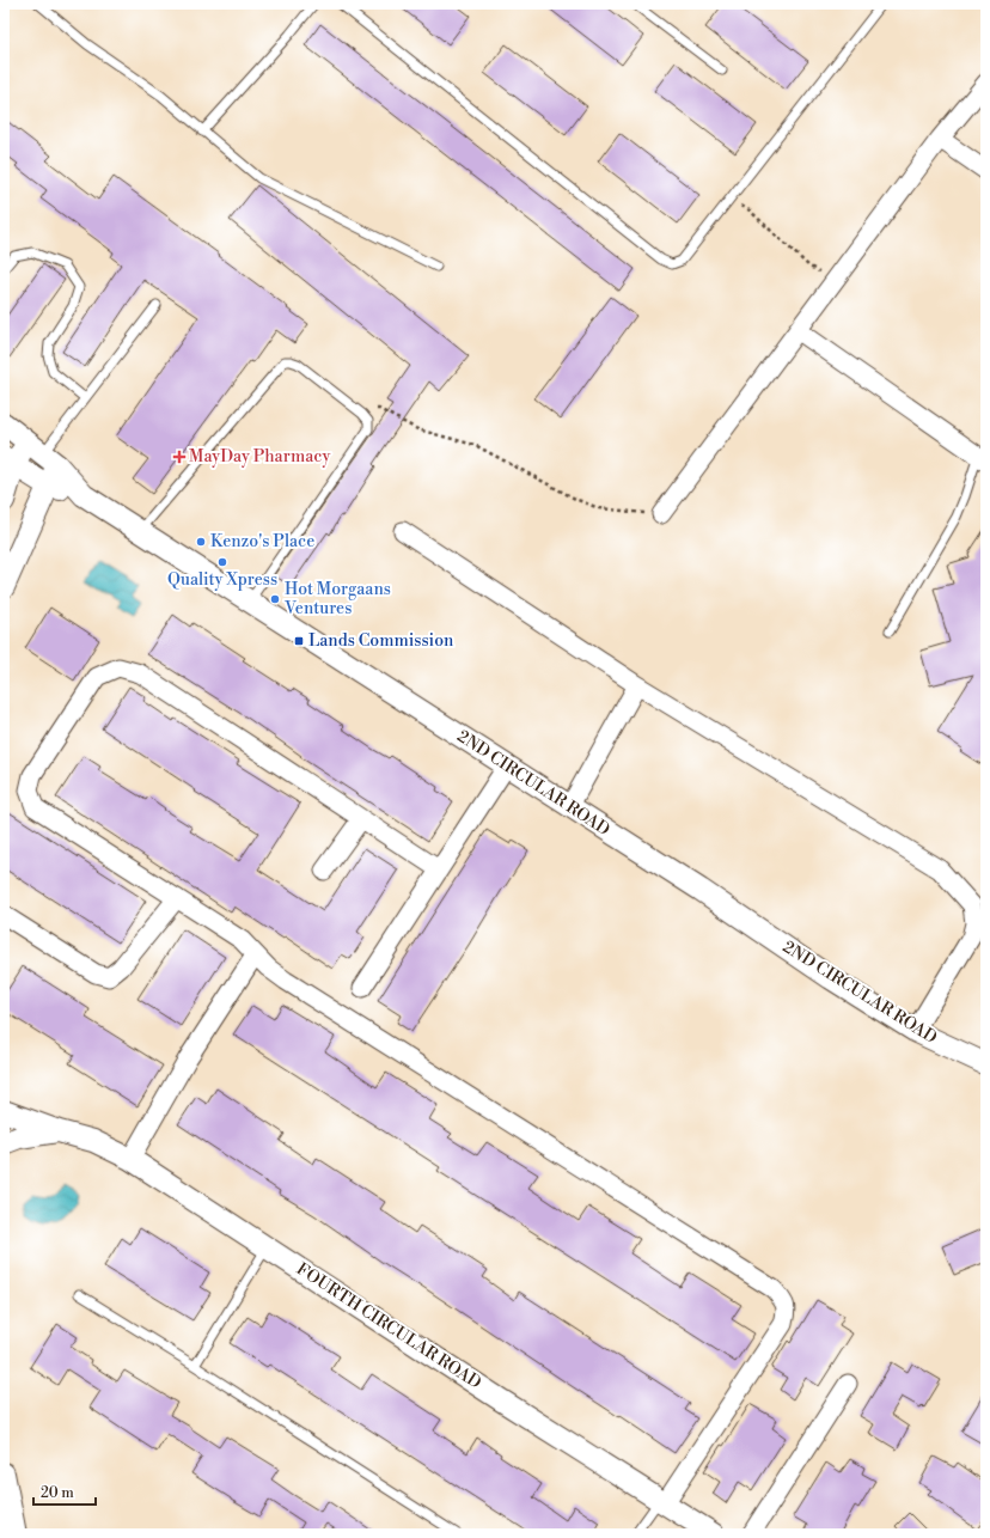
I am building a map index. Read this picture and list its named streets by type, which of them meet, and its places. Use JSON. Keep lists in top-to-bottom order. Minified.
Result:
{"streets":{"street":["2ND CIRCULAR ROAD","FOURTH CIRCULAR ROAD"]},"places":{"health":["MayDay Pharmacy"],"other":["Kenzo's Place","Quality Xpress","Hot Morgaans Ventures"],"transit":["Lands Commission"]},"scale_bar":"20 m"}
